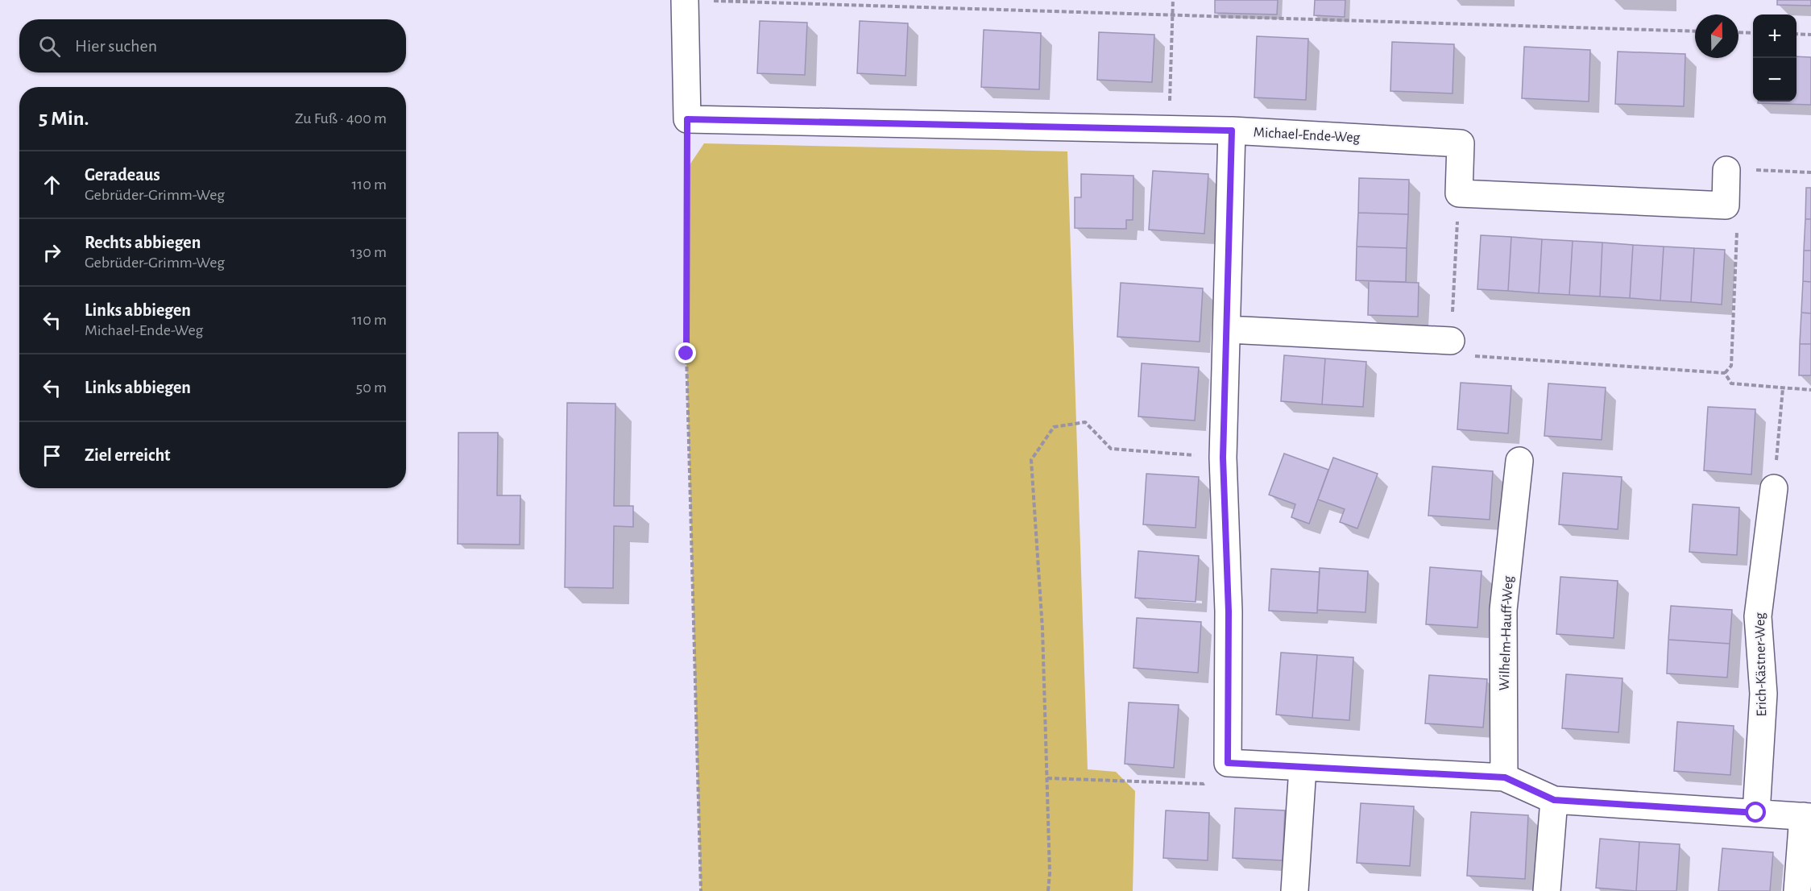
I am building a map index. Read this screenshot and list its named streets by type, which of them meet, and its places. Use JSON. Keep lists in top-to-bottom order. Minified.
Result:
{"streets":{"street":["Michael-Ende-Weg","Wilhelm-Hauff-Weg","Erich-Kästner-Weg"]},"north":"top","page":{"map_buttons":["+","−"],"search":"Hier suchen","heading":["5 Min.","Zu Fuß · 400 m"],"list":[["Geradeaus","Gebrüder-Grimm-Weg","110 m"],["Rechts abbiegen","Gebrüder-Grimm-Weg","130 m"],["Links abbiegen","Michael-Ende-Weg","110 m"],["Links abbiegen","50 m"],"Ziel erreicht"]}}
